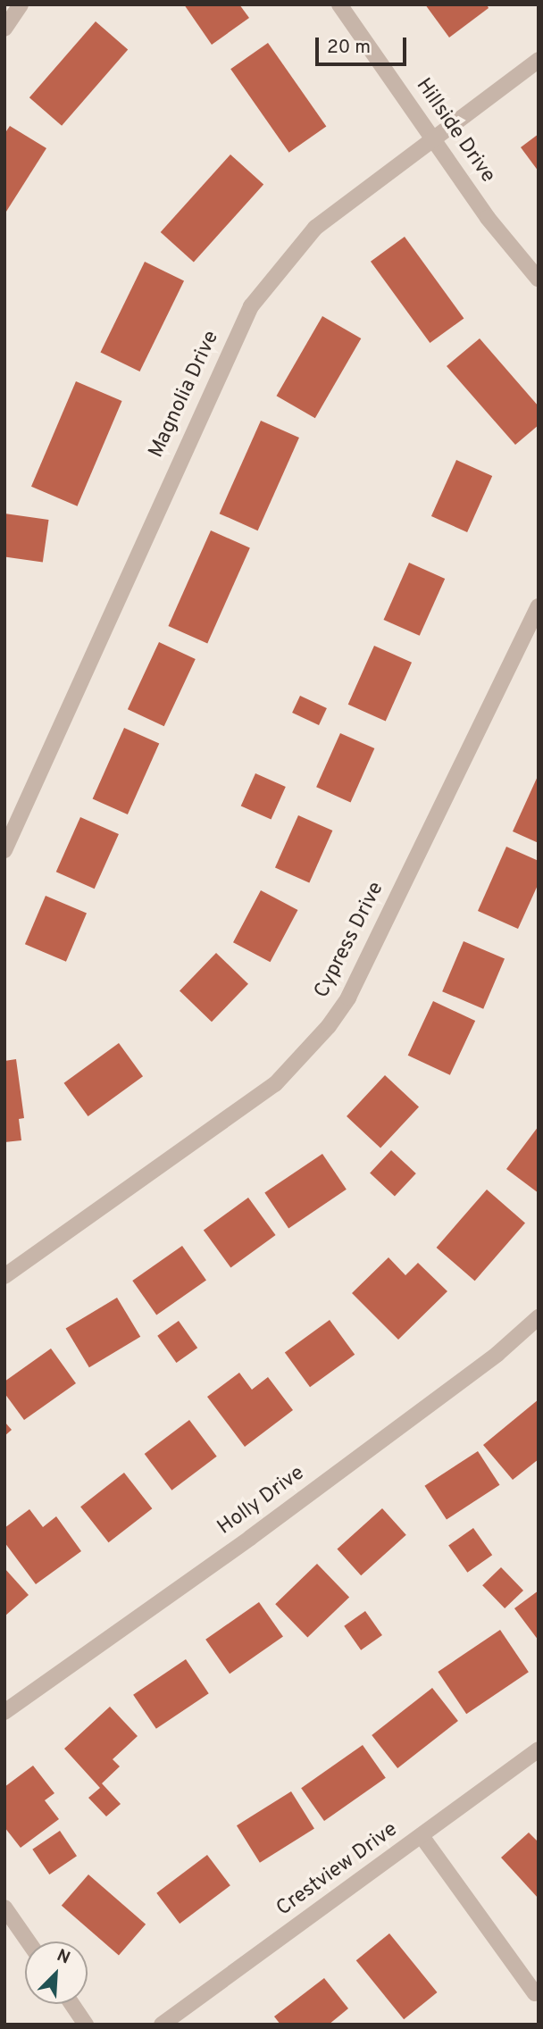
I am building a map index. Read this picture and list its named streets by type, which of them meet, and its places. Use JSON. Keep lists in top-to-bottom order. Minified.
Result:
{"streets":{"street":["Hillside Drive","Magnolia Drive","Cypress Drive","Holly Drive","Crestview Drive"]},"crossings":[["Hillside Drive","Magnolia Drive"]],"scale_bar":"20 m","north":"top right"}
